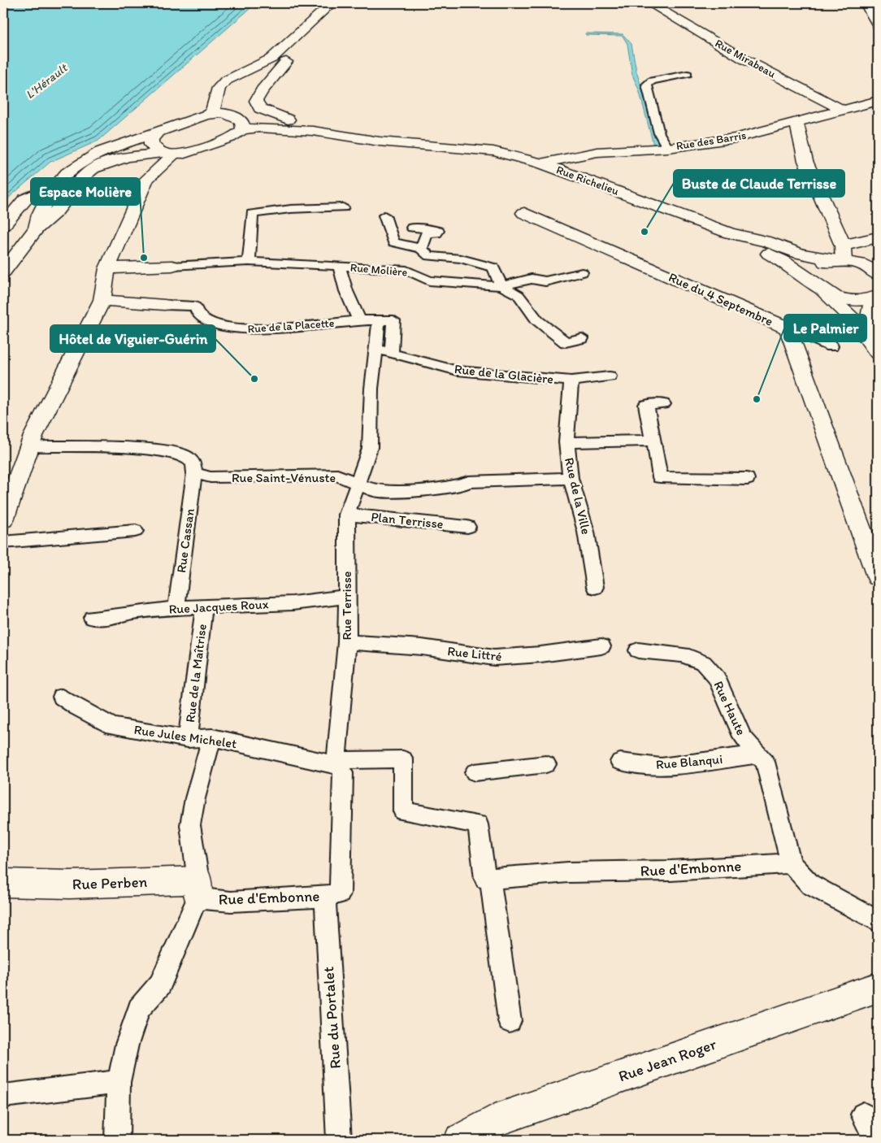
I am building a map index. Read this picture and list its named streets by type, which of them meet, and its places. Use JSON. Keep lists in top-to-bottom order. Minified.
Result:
{"streets":{"street":["Rue Mirabeau","Rue des Barris","Rue Richelieu","Rue du 4 Septembre","Rue Perben","Rue Jean Roger"],"lane":["Rue Molière","Rue de la Placette","Rue de la Glacière","Rue Saint-Vénuste","Rue de la Ville","Plan Terrisse","Rue Cassan","Rue Terrisse","Rue Jacques Roux","Rue Littré","Rue de la Maîtrise","Rue Haute","Rue Jules Michelet","Rue Blanqui","Rue d'Embonne","Rue du Portalet"]},"crossings":[["Rue Mirabeau","Rue des Barris"],["Rue des Barris","Rue Richelieu"],["Rue de la Placette","Rue Terrisse"],["Rue de la Glacière","Rue de la Ville"],["Rue de la Glacière","Rue Terrisse"],["Rue Saint-Vénuste","Rue de la Ville"],["Rue Saint-Vénuste","Rue Cassan"],["Rue Saint-Vénuste","Rue Terrisse"],["Plan Terrisse","Rue Terrisse"],["Rue Cassan","Rue Jacques Roux"],["Rue Terrisse","Rue Jacques Roux"],["Rue Terrisse","Rue Littré"],["Rue Terrisse","Rue Jules Michelet"],["Rue Terrisse","Rue d'Embonne"],["Rue Terrisse","Rue du Portalet"],["Rue Jacques Roux","Rue de la Maîtrise"],["Rue de la Maîtrise","Rue Jules Michelet"],["Rue Haute","Rue Blanqui"],["Rue Haute","Rue d'Embonne"],["Rue Jules Michelet","Rue d'Embonne"],["Rue d'Embonne","Rue Perben"],["Rue d'Embonne","Rue du Portalet"]],"water":["L'Hérault"],"places":["Buste de Claude Terrisse","Espace Molière","Hôtel de Viguier-Guérin","Le Palmier"]}
